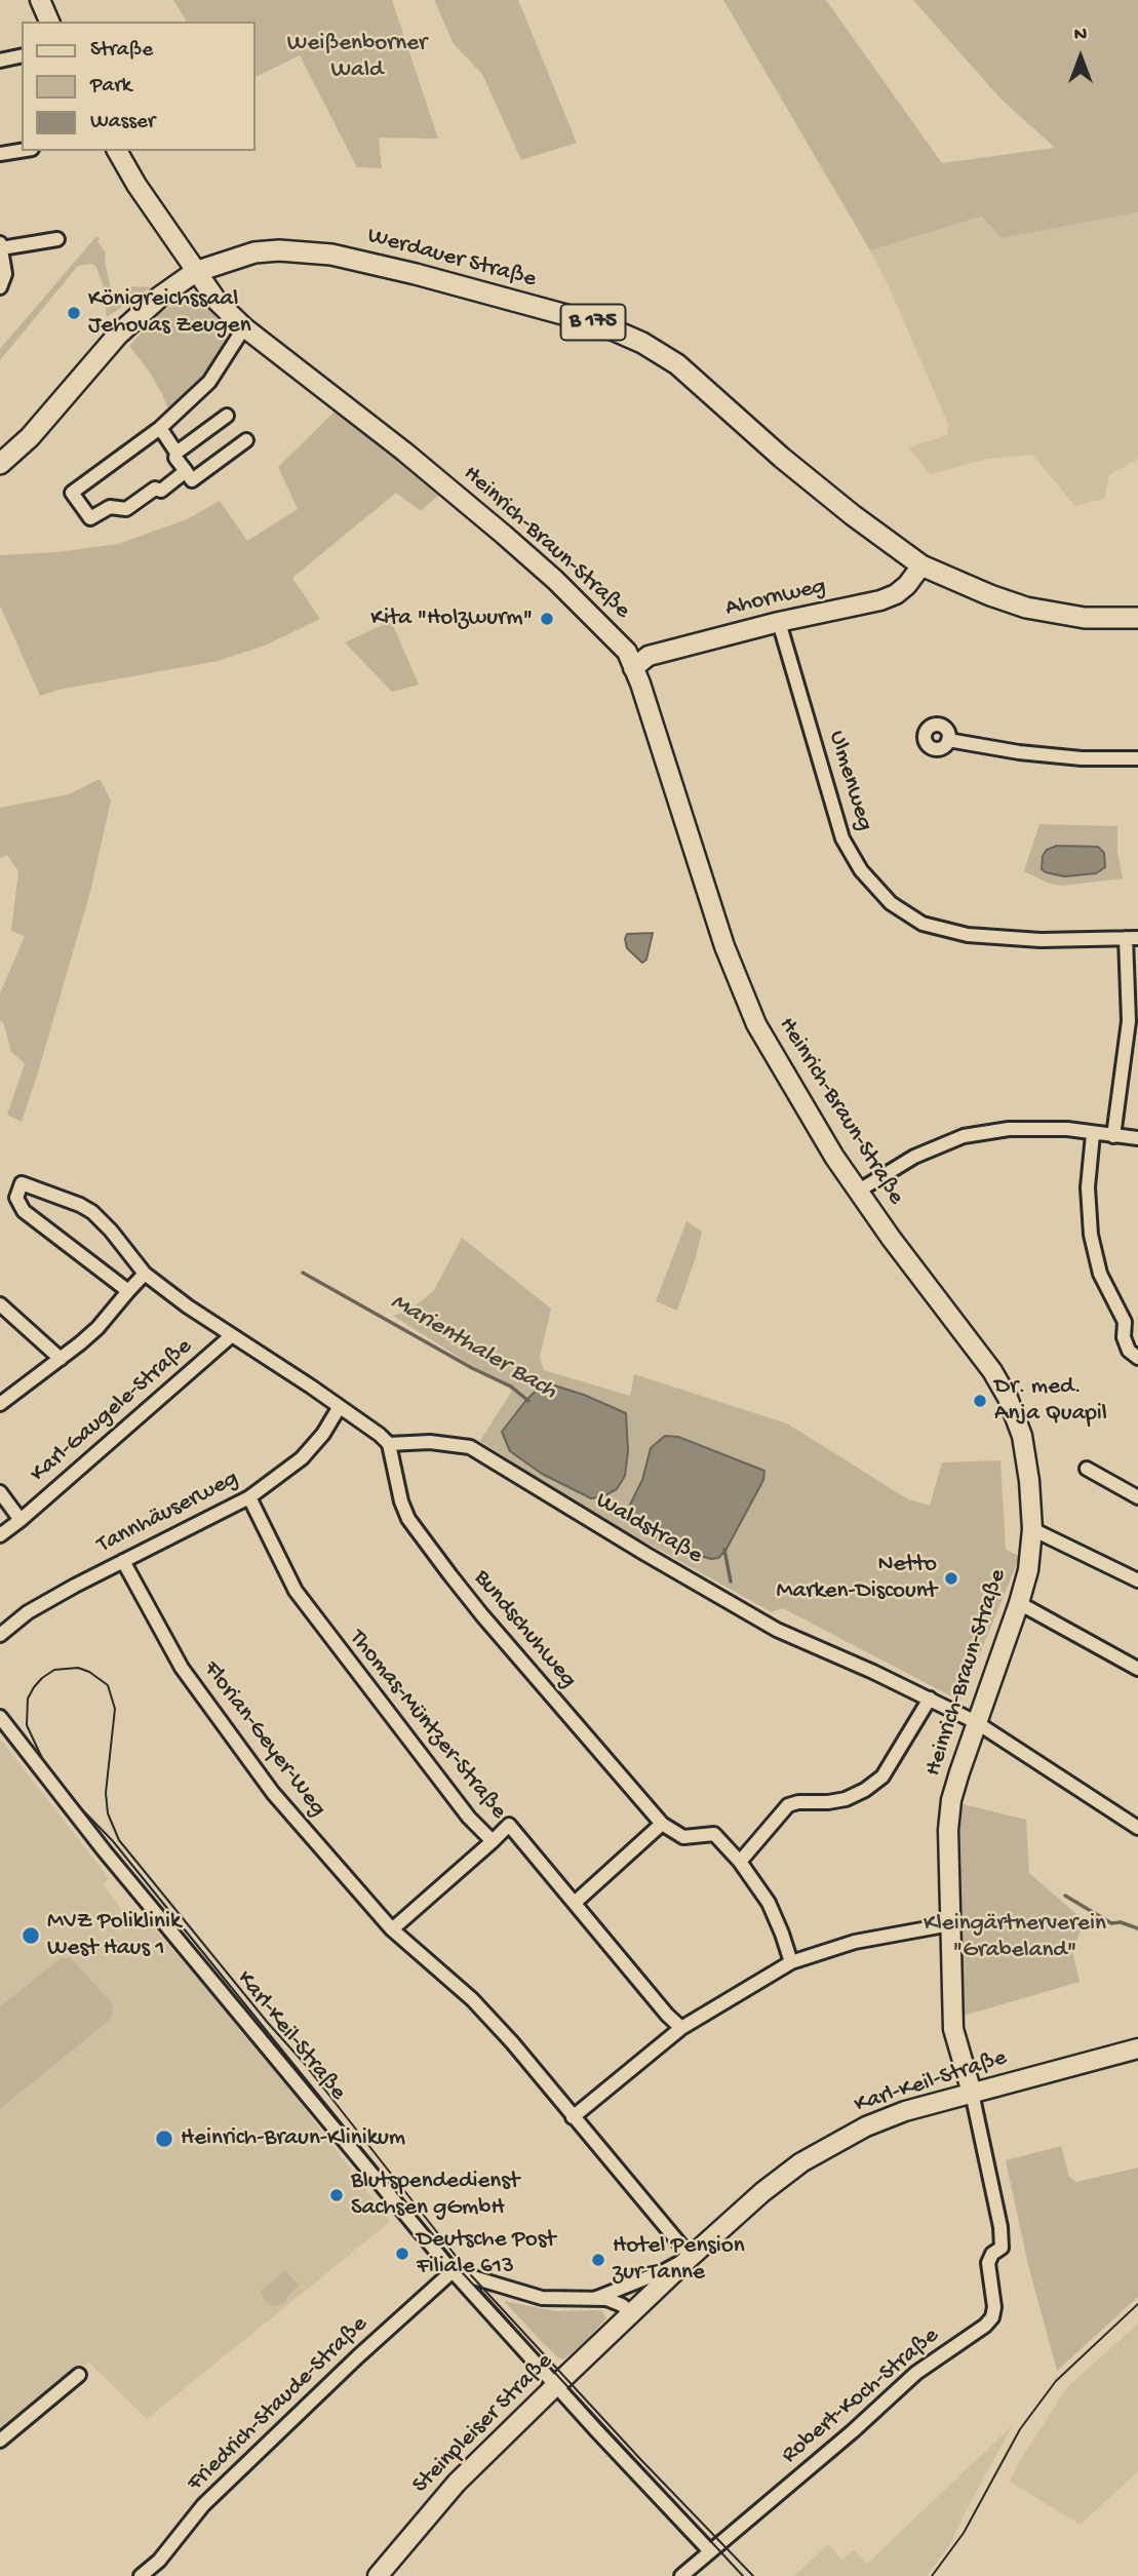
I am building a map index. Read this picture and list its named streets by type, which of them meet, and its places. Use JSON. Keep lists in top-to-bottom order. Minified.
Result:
{"streets":{"main road":["Werdauer Straße","B 175"],"street":["Heinrich-Braun-Straße","Ahornweg","Ulmenweg","Karl-Gaugele-Straße","Tannhäuserweg","Waldstraße","Bundschuhweg","Thomas-Müntzer-Straße","Florian-Geyer-Weg","Karl-Keil-Straße","Robert-Koch-Straße","Friedrich-Staude-Straße","Steinpleiser Straße"]},"crossings":[["Werdauer Straße","Heinrich-Braun-Straße"],["Werdauer Straße","Ahornweg"],["Heinrich-Braun-Straße","Ahornweg"],["Heinrich-Braun-Straße","Waldstraße"],["Heinrich-Braun-Straße","Karl-Keil-Straße"],["Heinrich-Braun-Straße","Robert-Koch-Straße"],["Ahornweg","Ulmenweg"],["Tannhäuserweg","Thomas-Müntzer-Straße"],["Tannhäuserweg","Florian-Geyer-Weg"],["Waldstraße","Bundschuhweg"],["Florian-Geyer-Weg","Karl-Keil-Straße"],["Karl-Keil-Straße","Robert-Koch-Straße"],["Karl-Keil-Straße","Friedrich-Staude-Straße"],["Karl-Keil-Straße","Steinpleiser Straße"]],"water":["Marienthaler Bach"],"parks":["Weißenborner Wald","Kleingärtnerverein \"Grabeland\""],"places":["Königreichssaal Jehovas Zeugen","Kita \"Holzwurm\"","Dr. med. Anja Quapil","Netto Marken-Discount","MVZ Poliklinik West Haus 1","Heinrich-Braun-Klinikum","Blutspendedienst Sachsen gGmbH","Deutsche Post Filiale 613","Hotel Pension zur Tanne"],"legend":["Straße","Park","Wasser"],"north":"top"}
